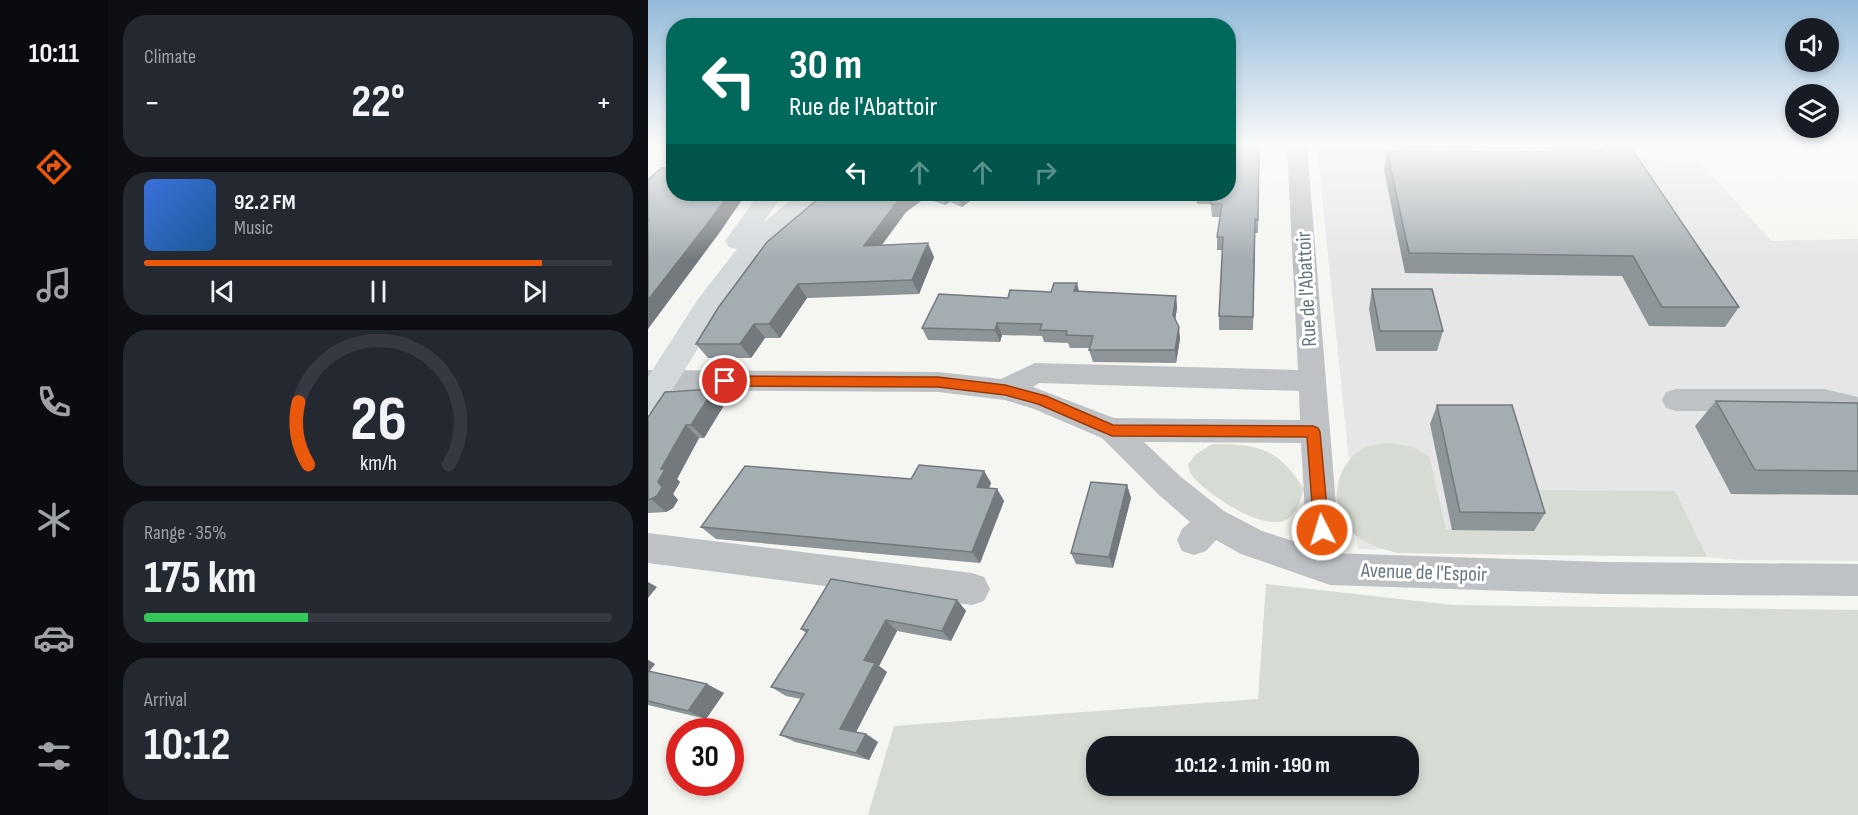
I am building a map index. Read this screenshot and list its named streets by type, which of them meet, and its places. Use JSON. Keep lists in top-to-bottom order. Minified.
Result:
{"streets":{"street":["Rue de l'Abattoir","Avenue de l'Espoir"]},"page":{"tabs":"10:11","tile":["Climate",["Range · 35%","175 km"],["Arrival","10:12"]],"turn":["30 m","Rue de l'Abattoir"],"heat":["−","22°","+"],"song":["92.2 FM","Music"],"limit":"30","trip":"10:12 · 1 min · 190 m","gauge":["26","km/h"]}}
